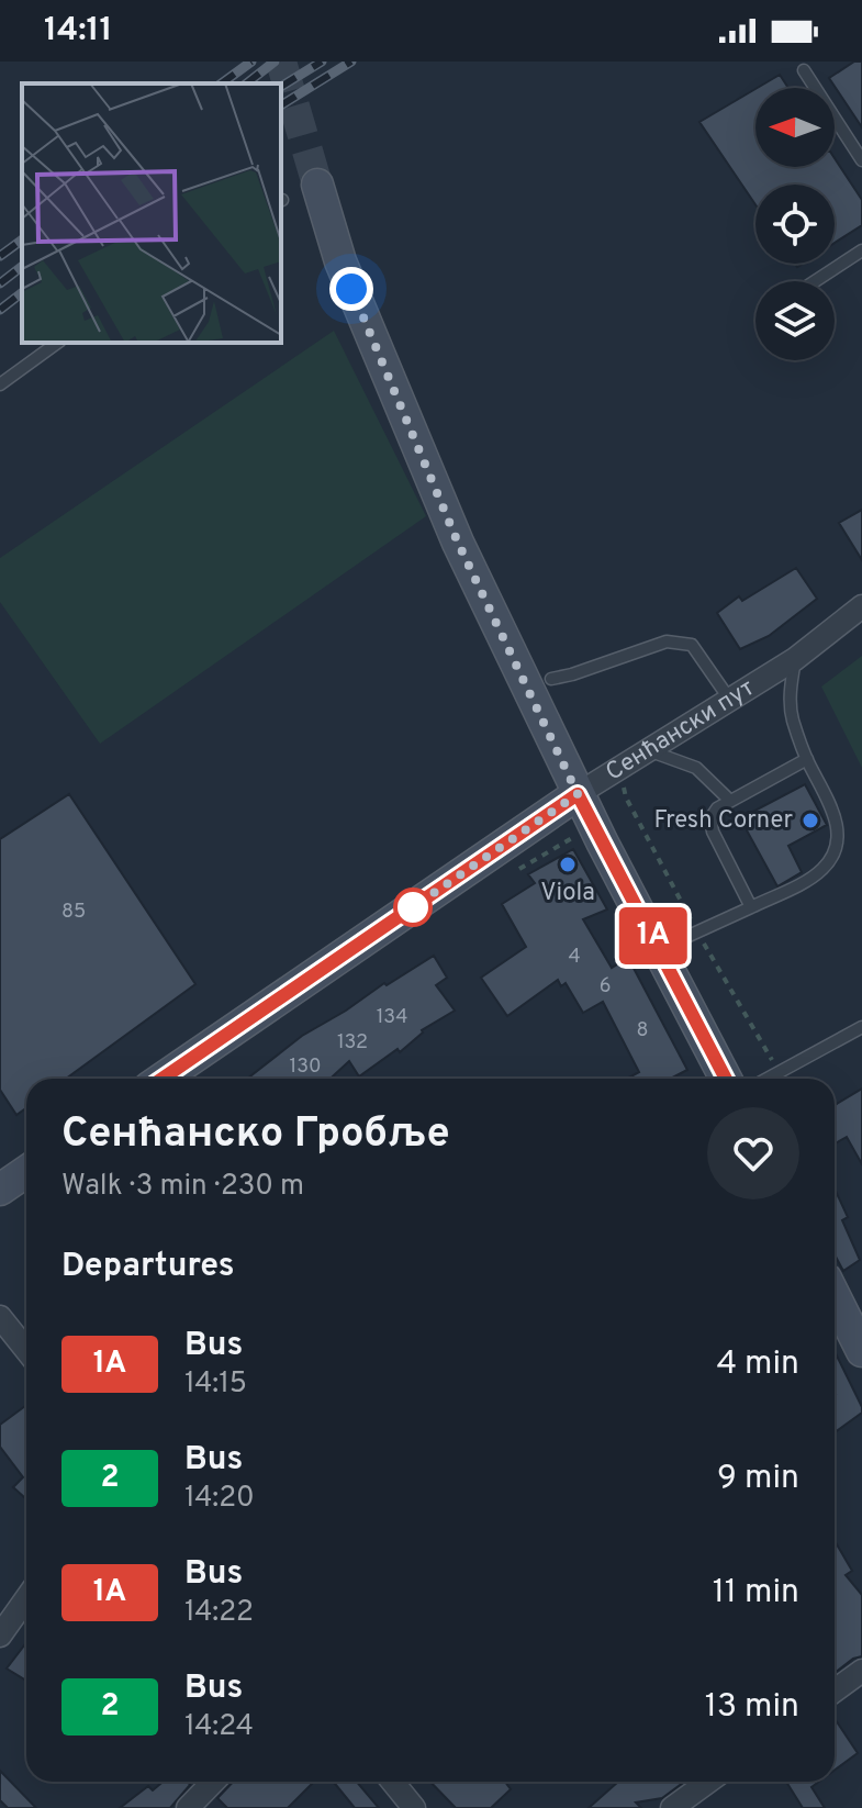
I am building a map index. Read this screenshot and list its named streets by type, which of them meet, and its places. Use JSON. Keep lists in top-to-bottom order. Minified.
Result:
{"streets":{"main road":["Сенћански пут"]},"places":["Fresh Corner","Viola"],"lines":["bus line 1A"],"house_numbers":["85","4","6","134","8","132","130"],"north":"left","page":{"status":"14:11","on_map":"1A","heading":[["Сенћанско Гробље","Walk · 3 min · 230 m"],"Departures"],"list":[{"mark":"1A","name":"Bus","note":"14:15","value":"4 min"},{"mark":"2","name":"Bus","note":"14:20","value":"9 min"},{"mark":"1A","name":"Bus","note":"14:22","value":"11 min"},{"mark":"2","name":"Bus","note":"14:24","value":"13 min"}]}}
